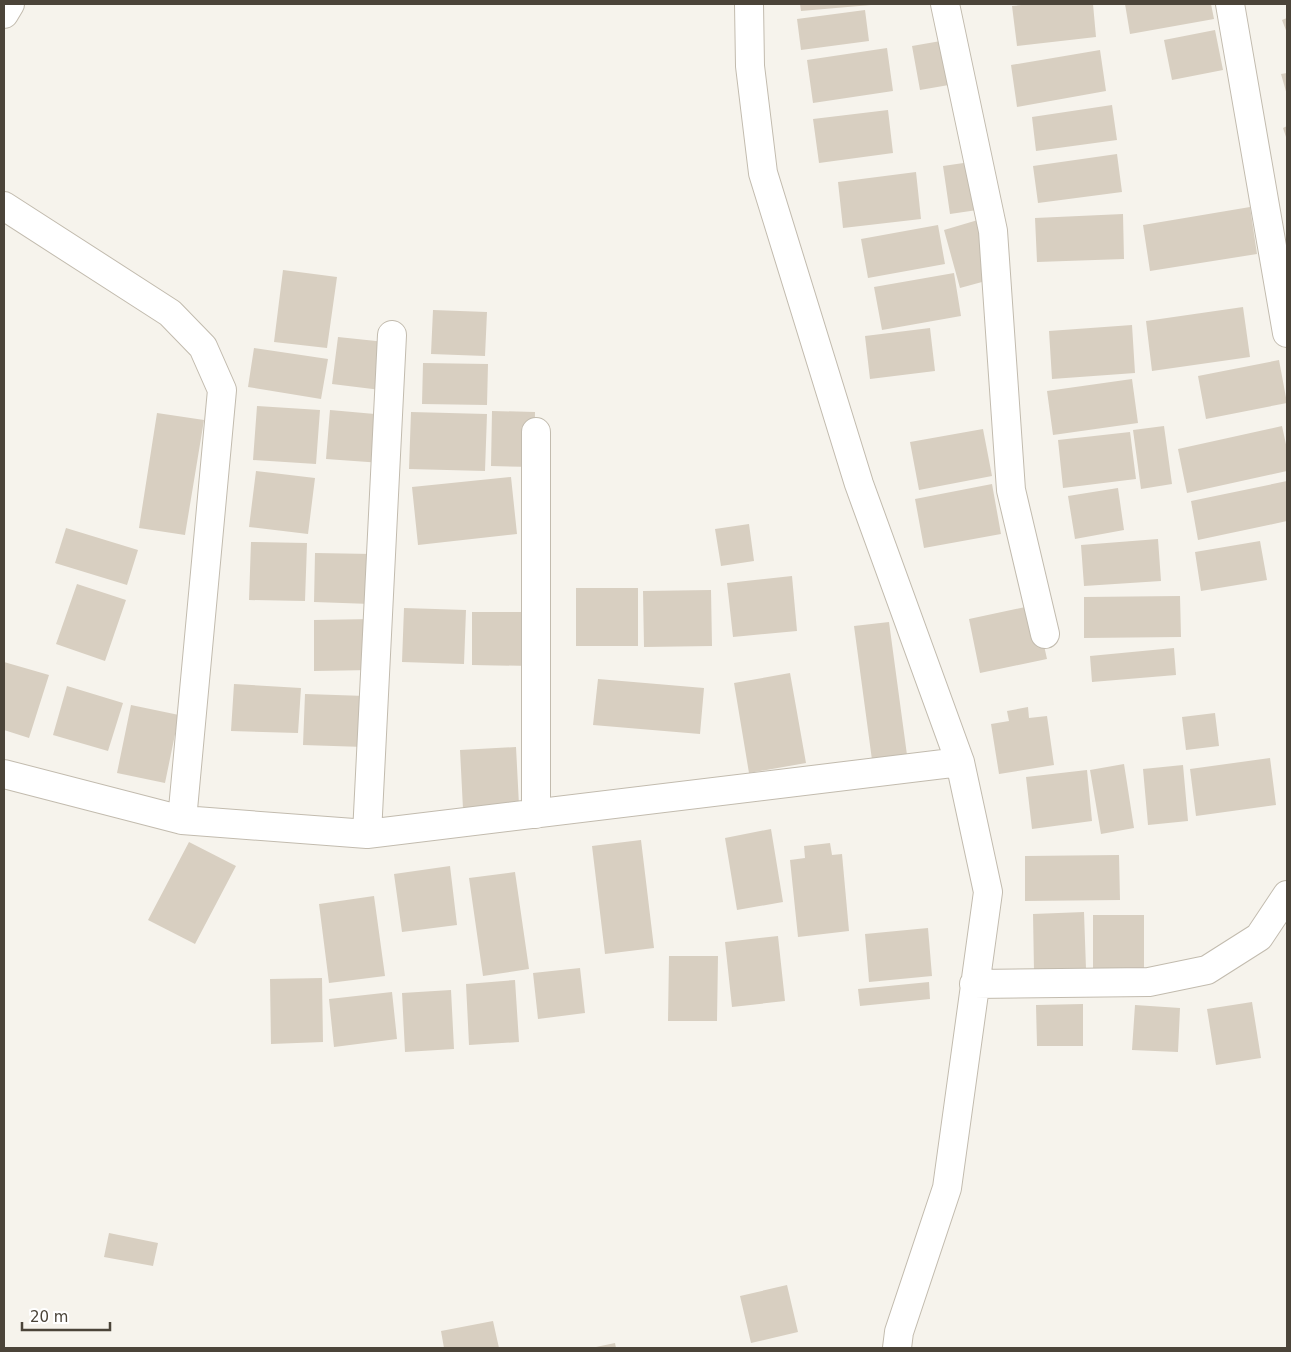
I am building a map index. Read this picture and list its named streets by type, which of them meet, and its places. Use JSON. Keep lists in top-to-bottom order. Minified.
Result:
{"scale_bar":"20 m"}
